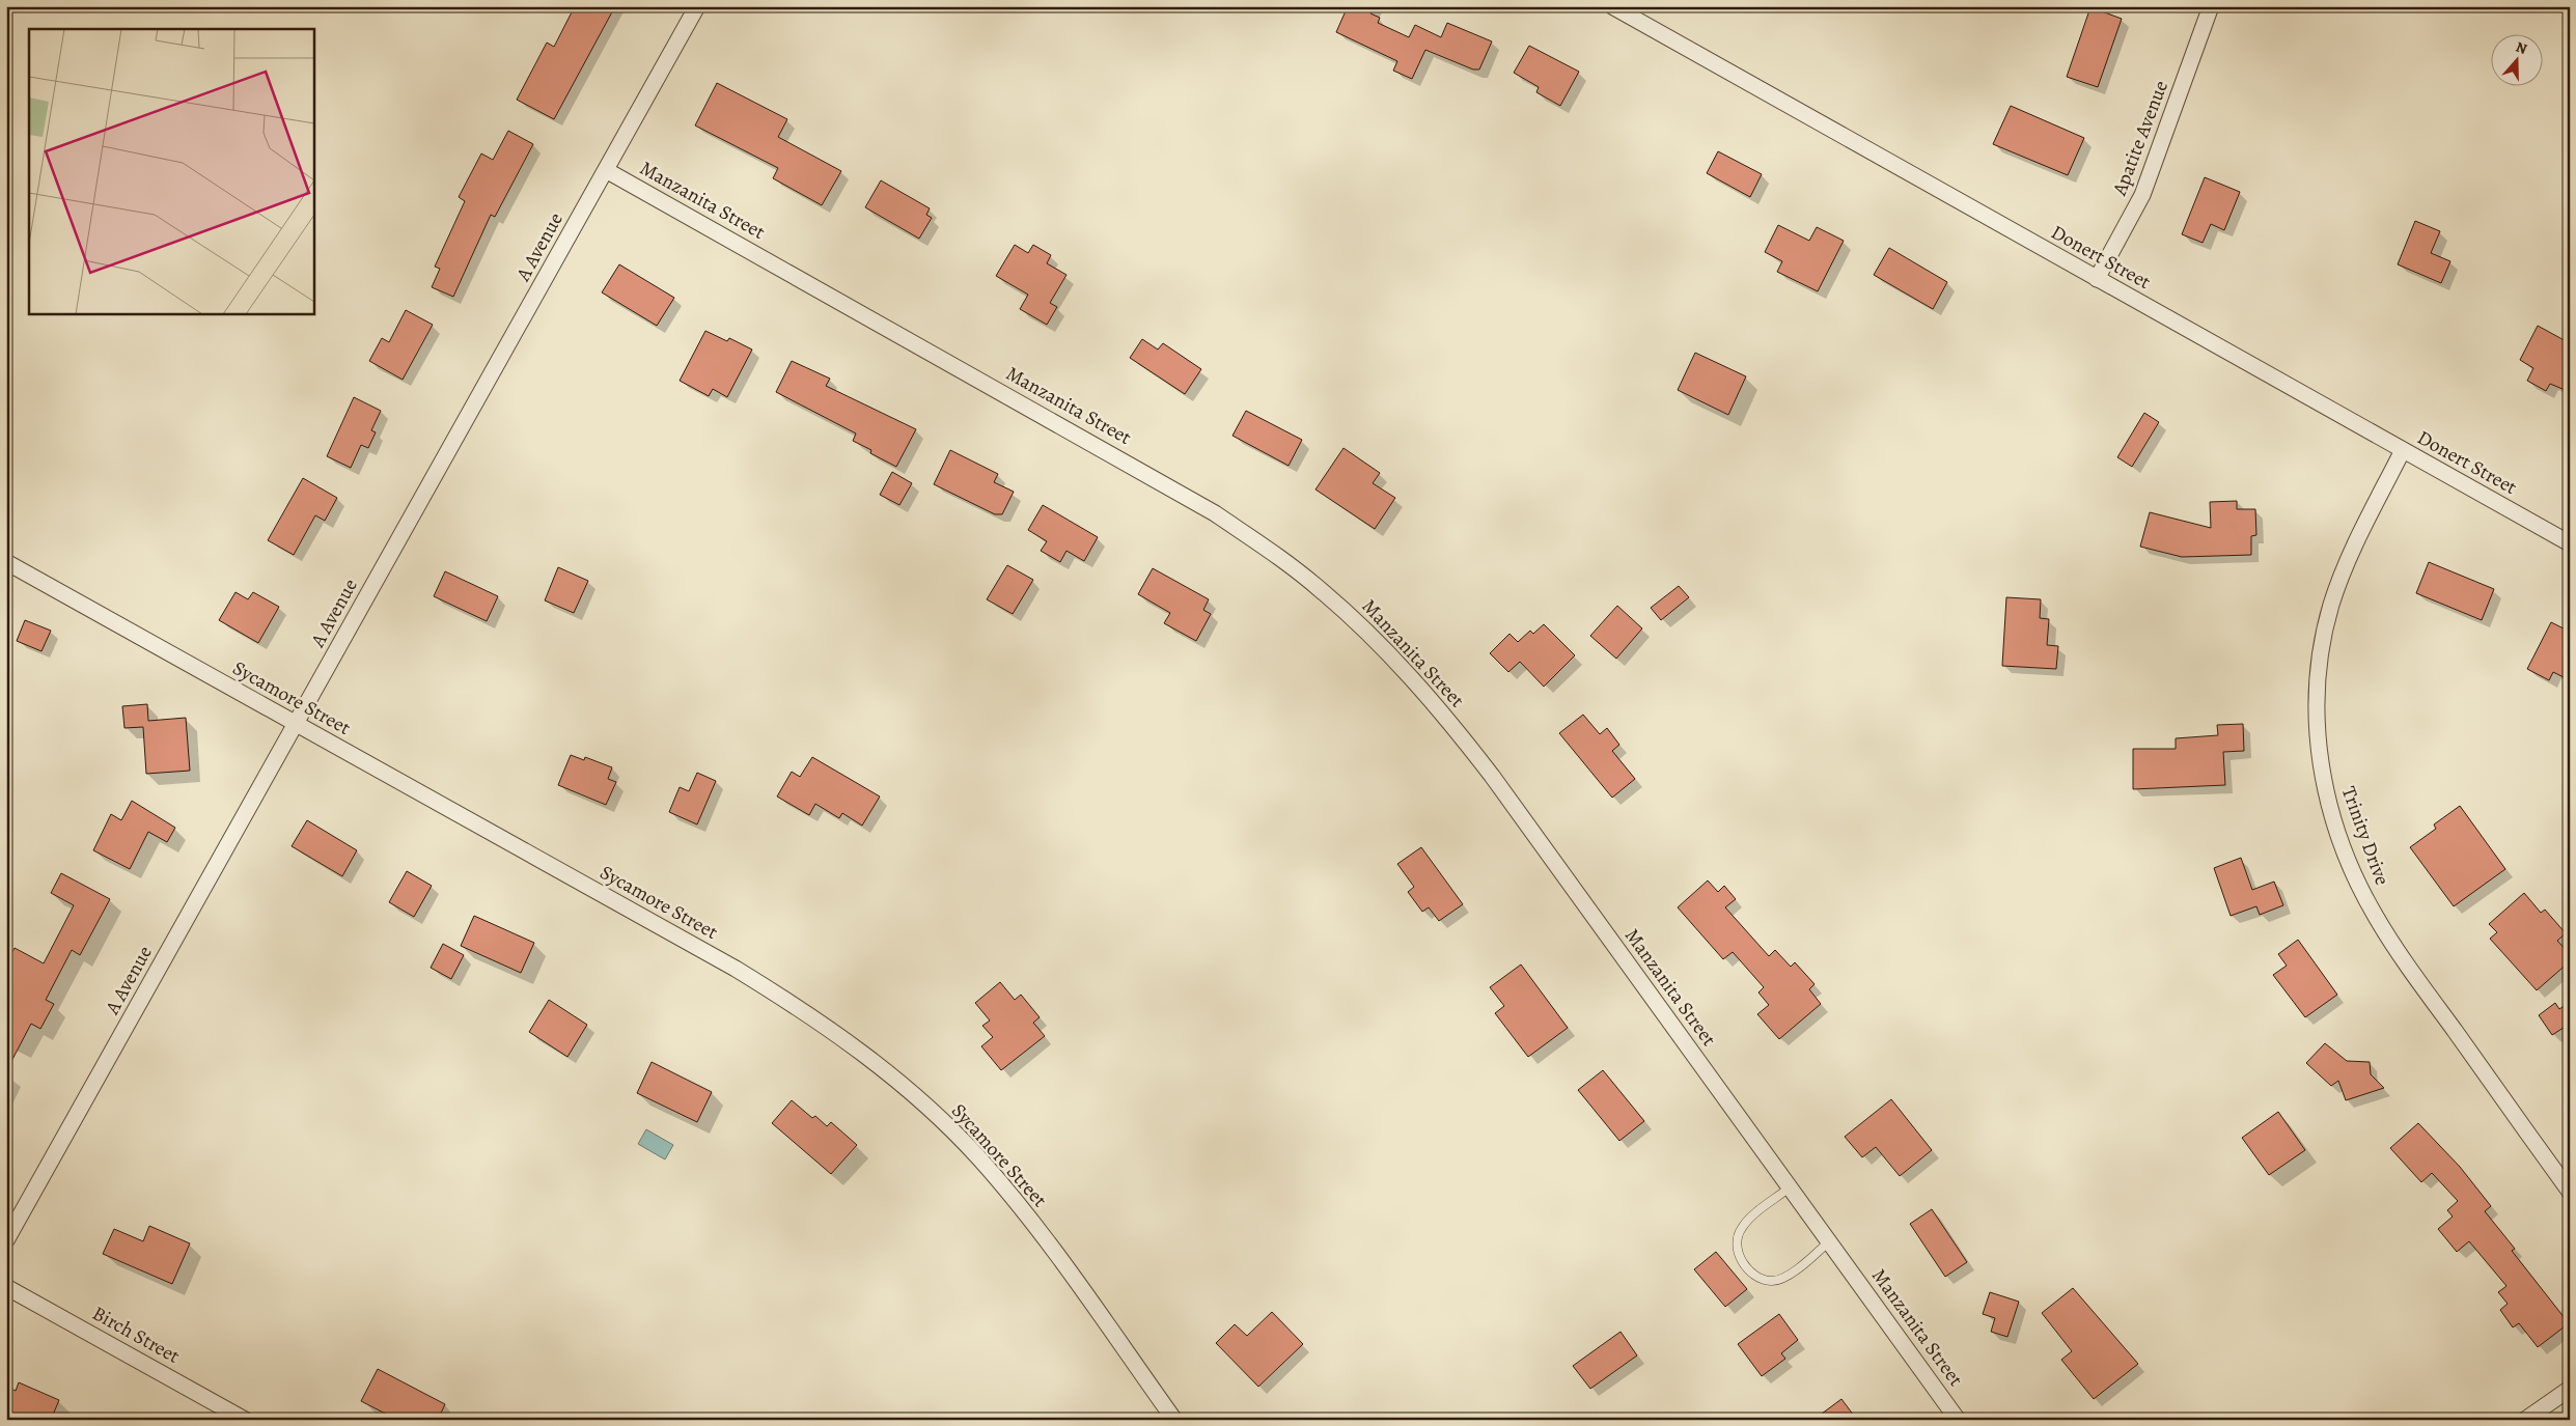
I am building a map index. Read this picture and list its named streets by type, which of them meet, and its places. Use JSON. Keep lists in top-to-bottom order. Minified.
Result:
{"streets":{"street":["Apatite Avenue","Manzanita Street","A Avenue","Donert Street","Sycamore Street","Trinity Drive","Birch Street"]},"crossings":[["Apatite Avenue","Donert Street"],["Manzanita Street","A Avenue"],["A Avenue","Sycamore Street"],["Donert Street","Trinity Drive"]],"north":"top"}
